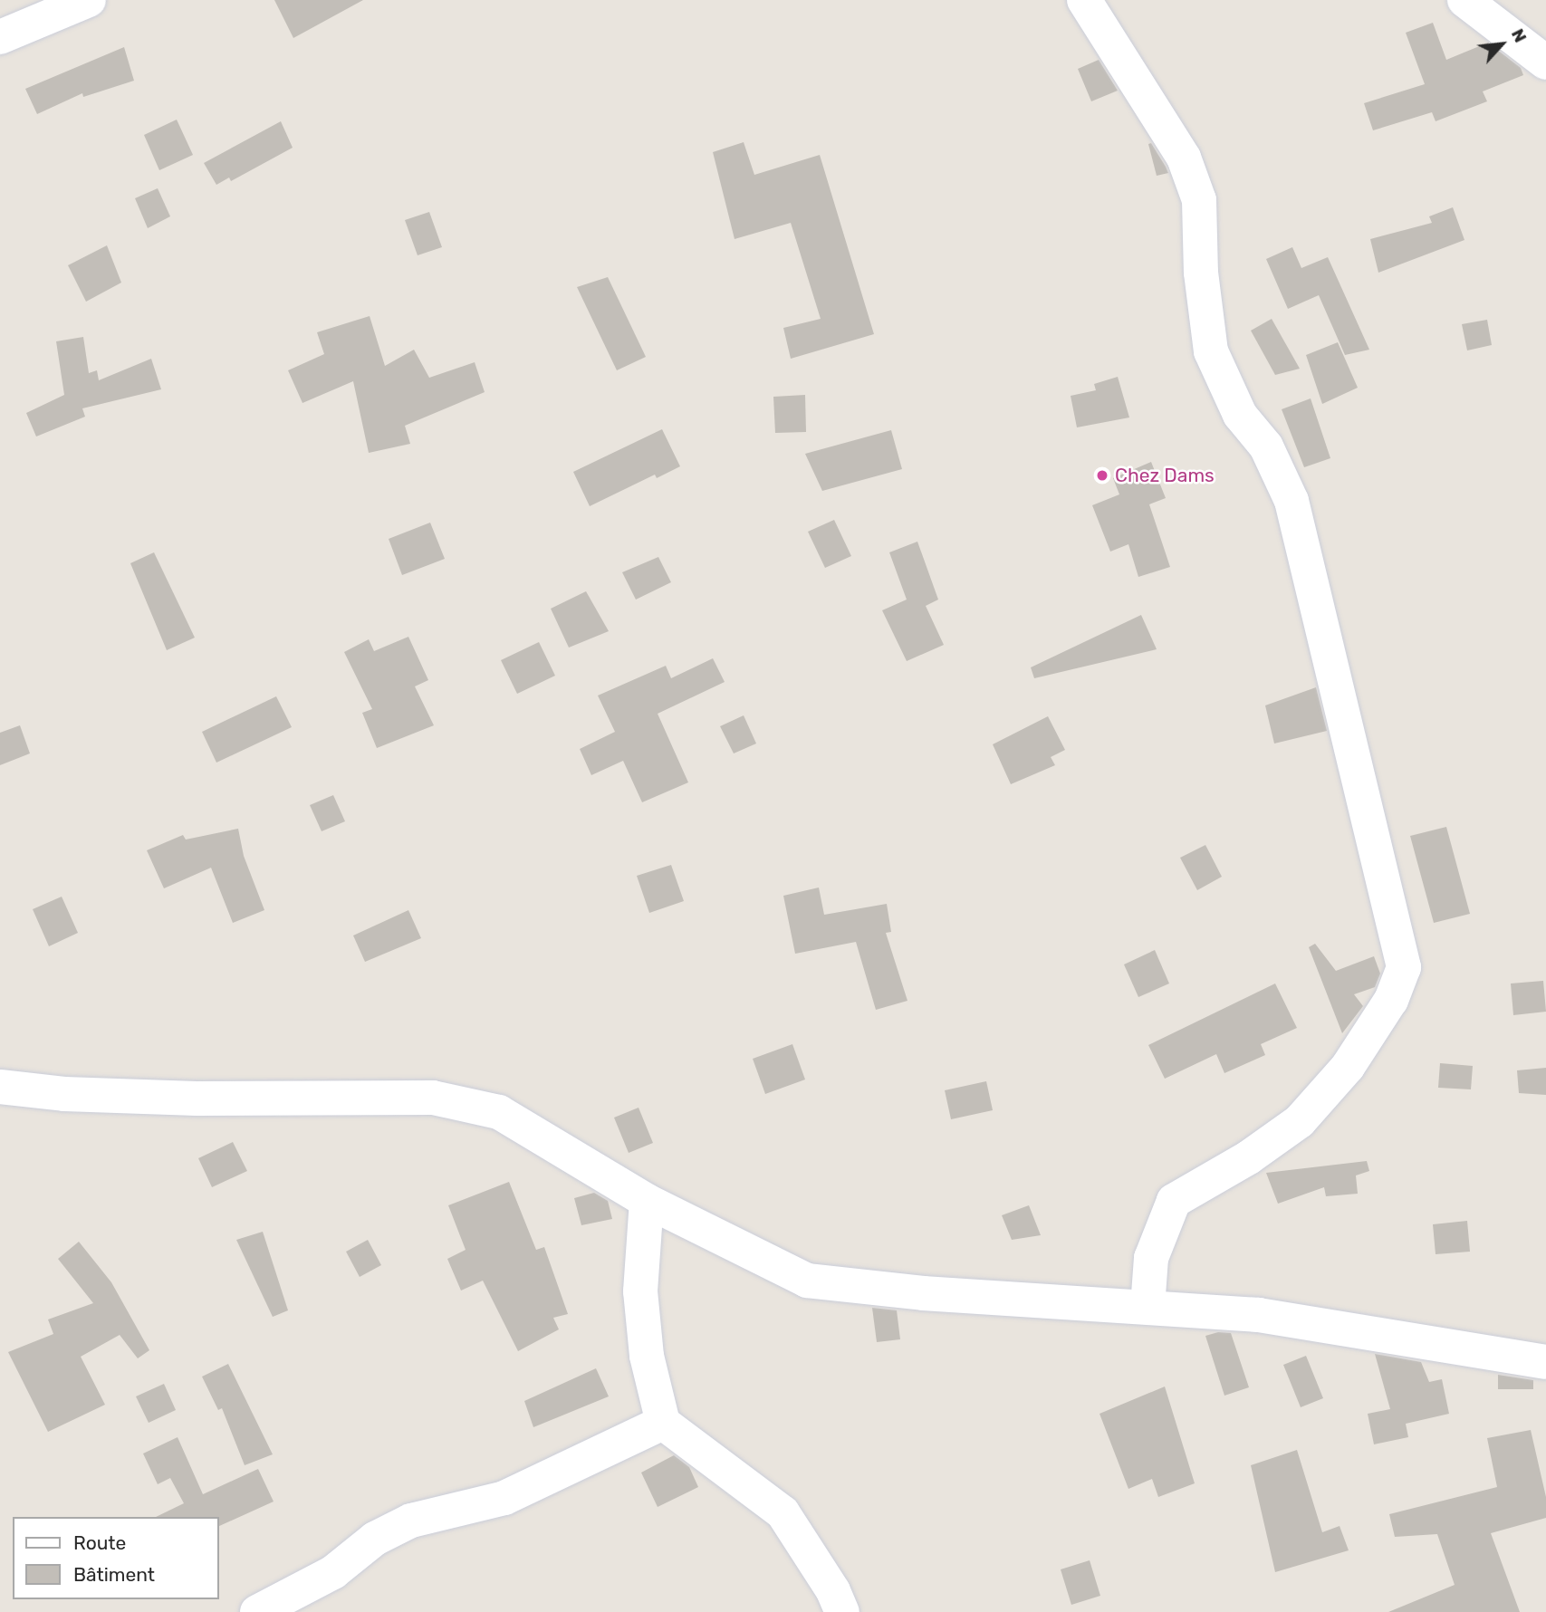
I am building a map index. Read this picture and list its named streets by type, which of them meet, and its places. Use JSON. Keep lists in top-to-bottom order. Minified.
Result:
{"places":["Chez Dams"],"legend":["Route","Bâtiment"],"north":"top right"}
